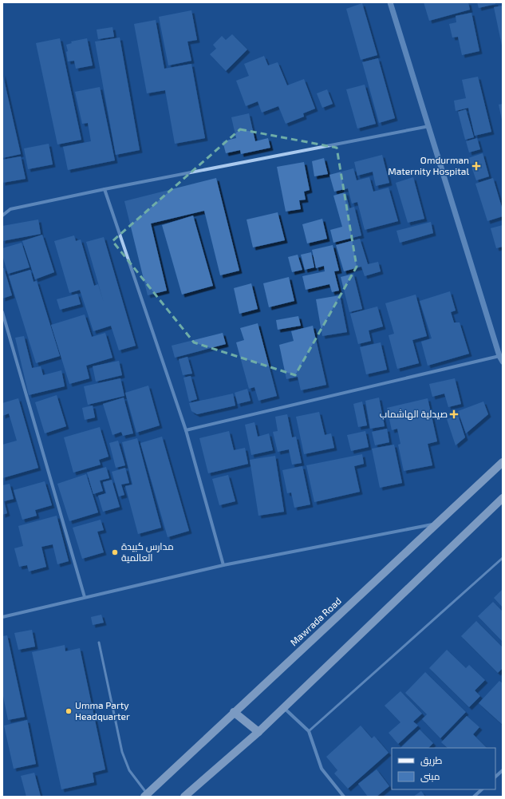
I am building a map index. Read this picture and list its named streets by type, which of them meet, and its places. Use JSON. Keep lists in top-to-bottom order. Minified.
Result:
{"streets":{"main road":["Mawrada Road"]},"places":{"health":["Omdurman Maternity Hospital","صيدلية الهاشماب"],"other":["مدارس كبيدة العالمية","Umma Party Headquarter"]},"legend":["طريق","مبنى"]}
